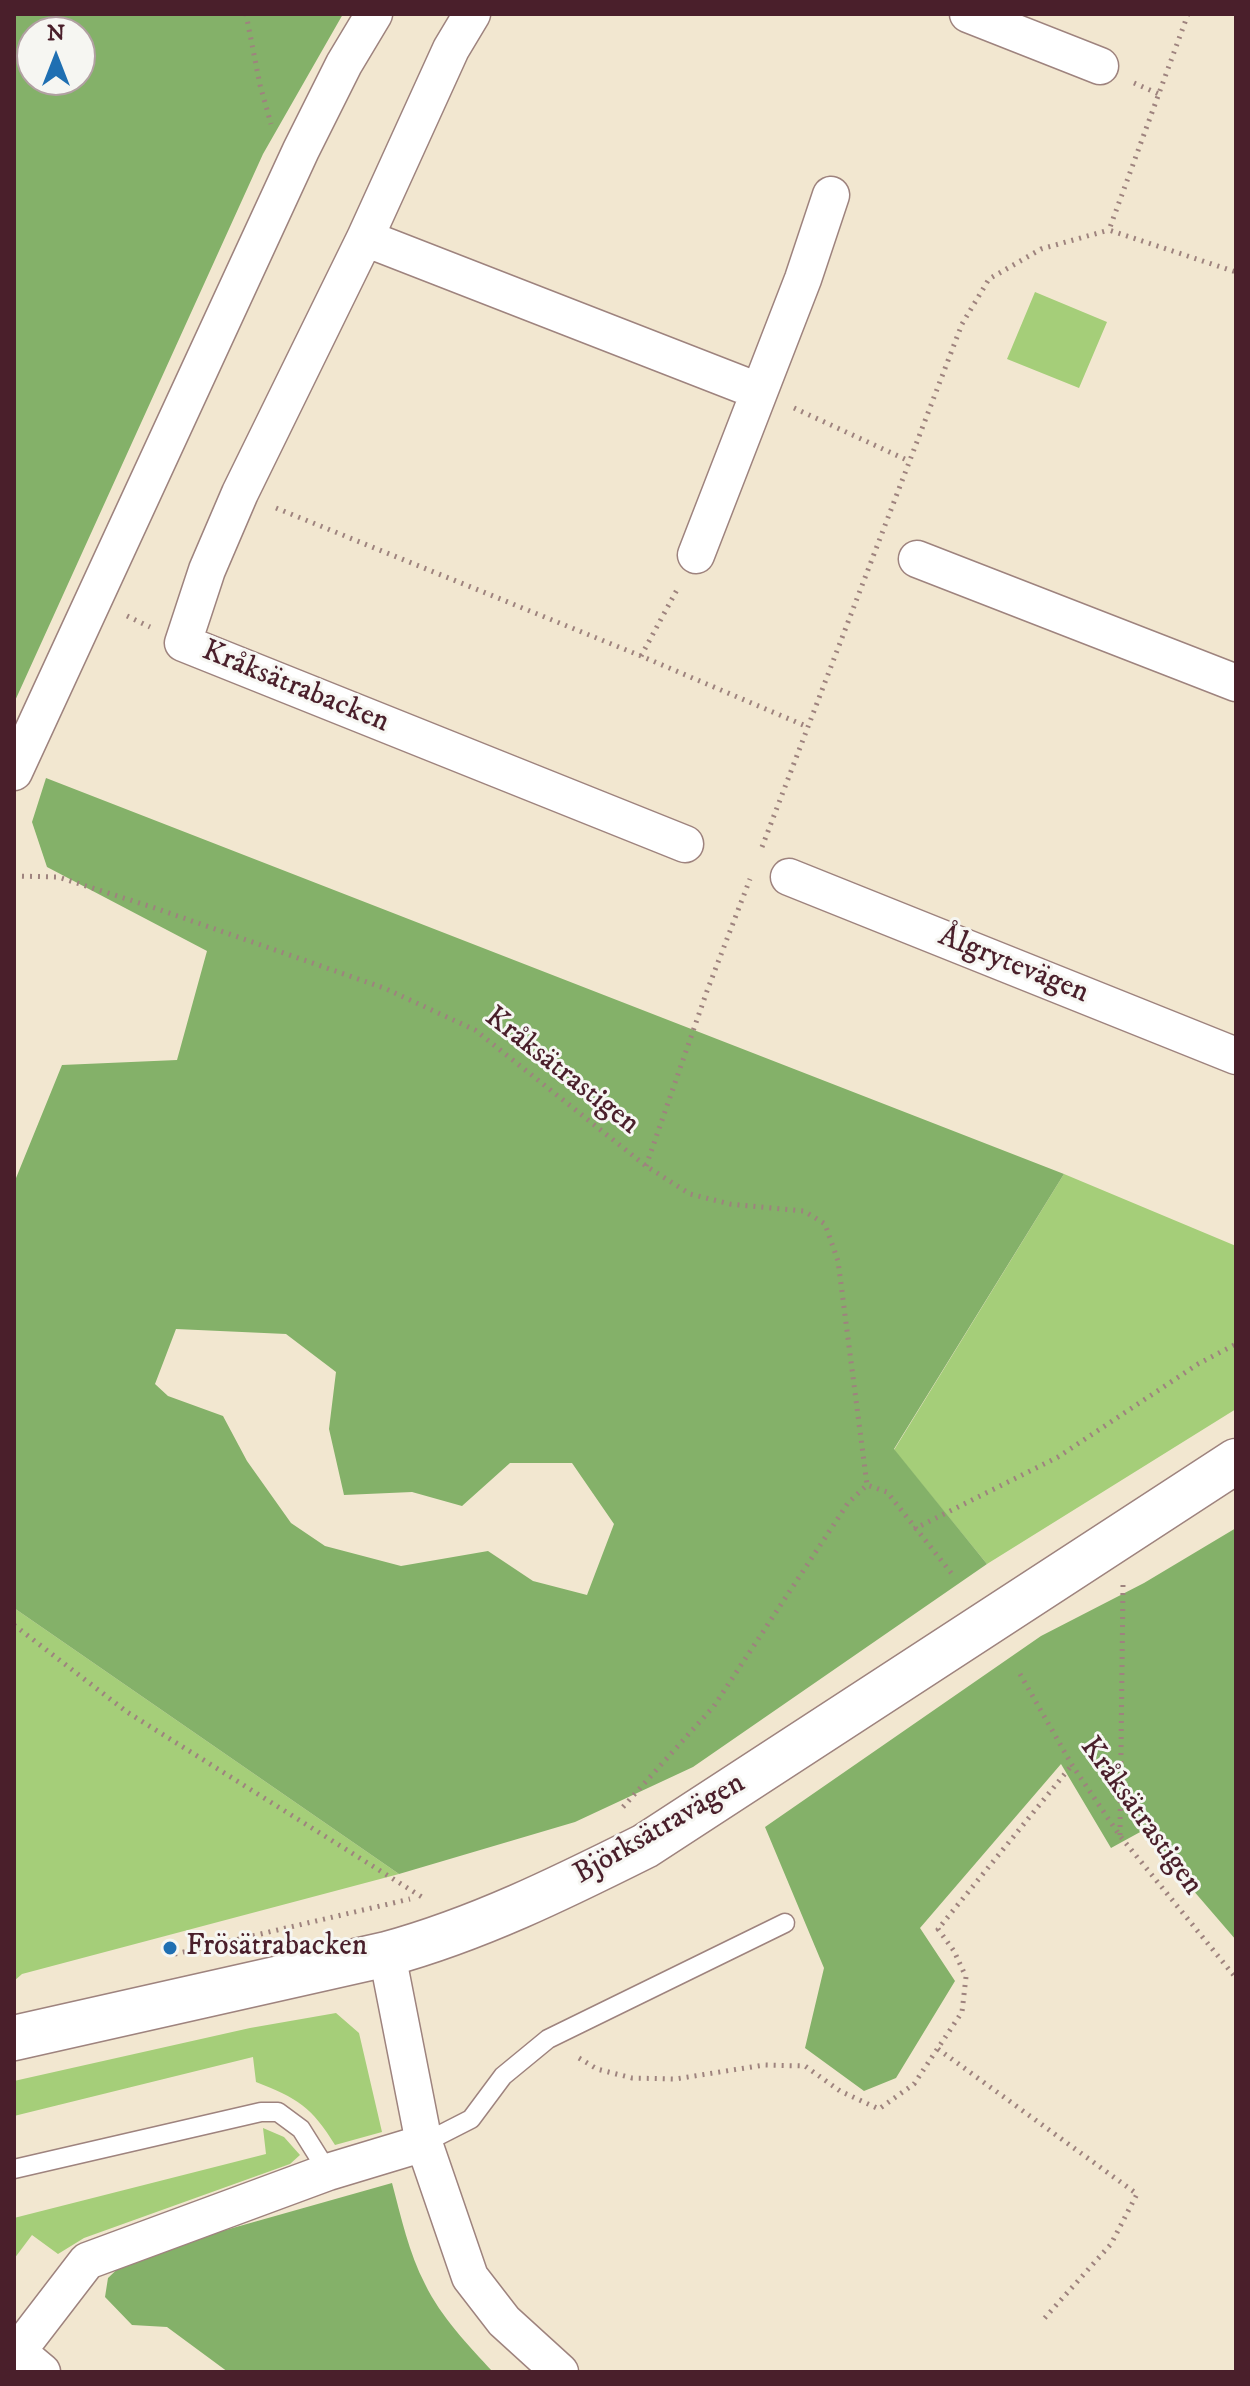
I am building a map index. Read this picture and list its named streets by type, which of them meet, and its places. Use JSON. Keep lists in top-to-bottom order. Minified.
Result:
{"streets":{"street":["Kråksätrabacken","Ålgrytevägen","Björksätravägen"],"path":["Kråksätrastigen"]},"places":["Frösätrabacken"],"north":"top"}
